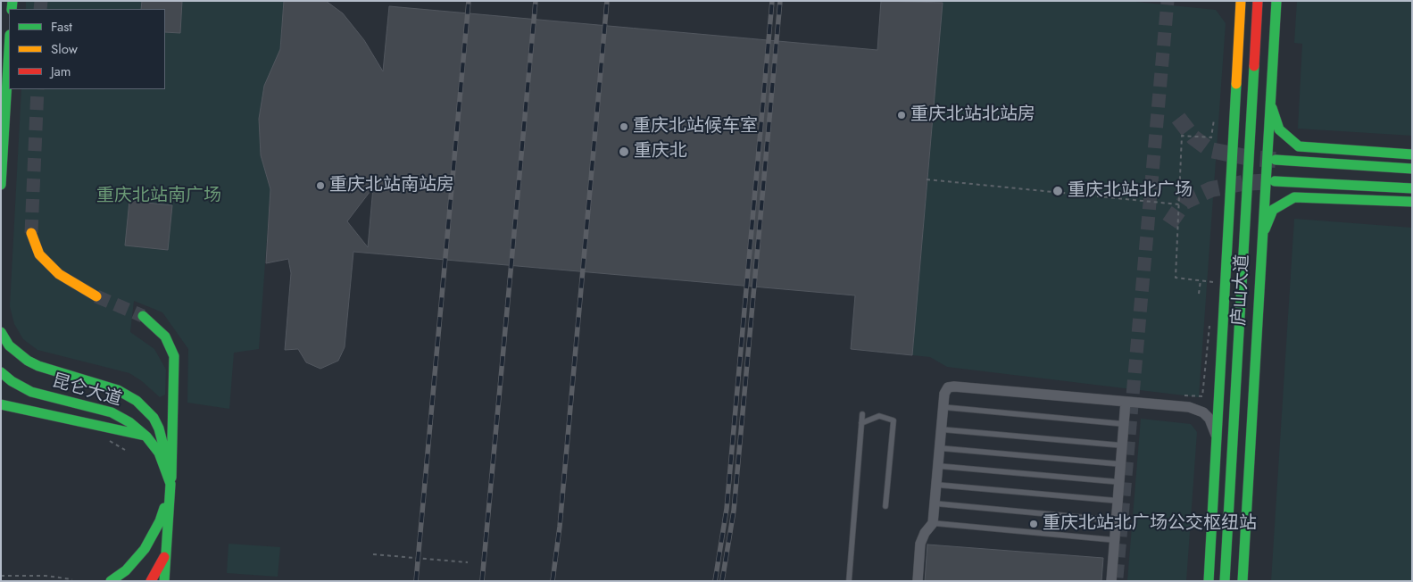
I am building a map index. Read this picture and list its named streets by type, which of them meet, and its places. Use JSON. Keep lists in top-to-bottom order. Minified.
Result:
{"streets":{"street":["庐山大道","昆仑大道"]},"parks":["重庆北站南广场"],"places":["重庆北站北站房","重庆北站候车室","重庆北","重庆北站南站房","重庆北站北广场","重庆北站北广场公交枢纽站"],"legend":["Fast","Slow","Jam"]}
